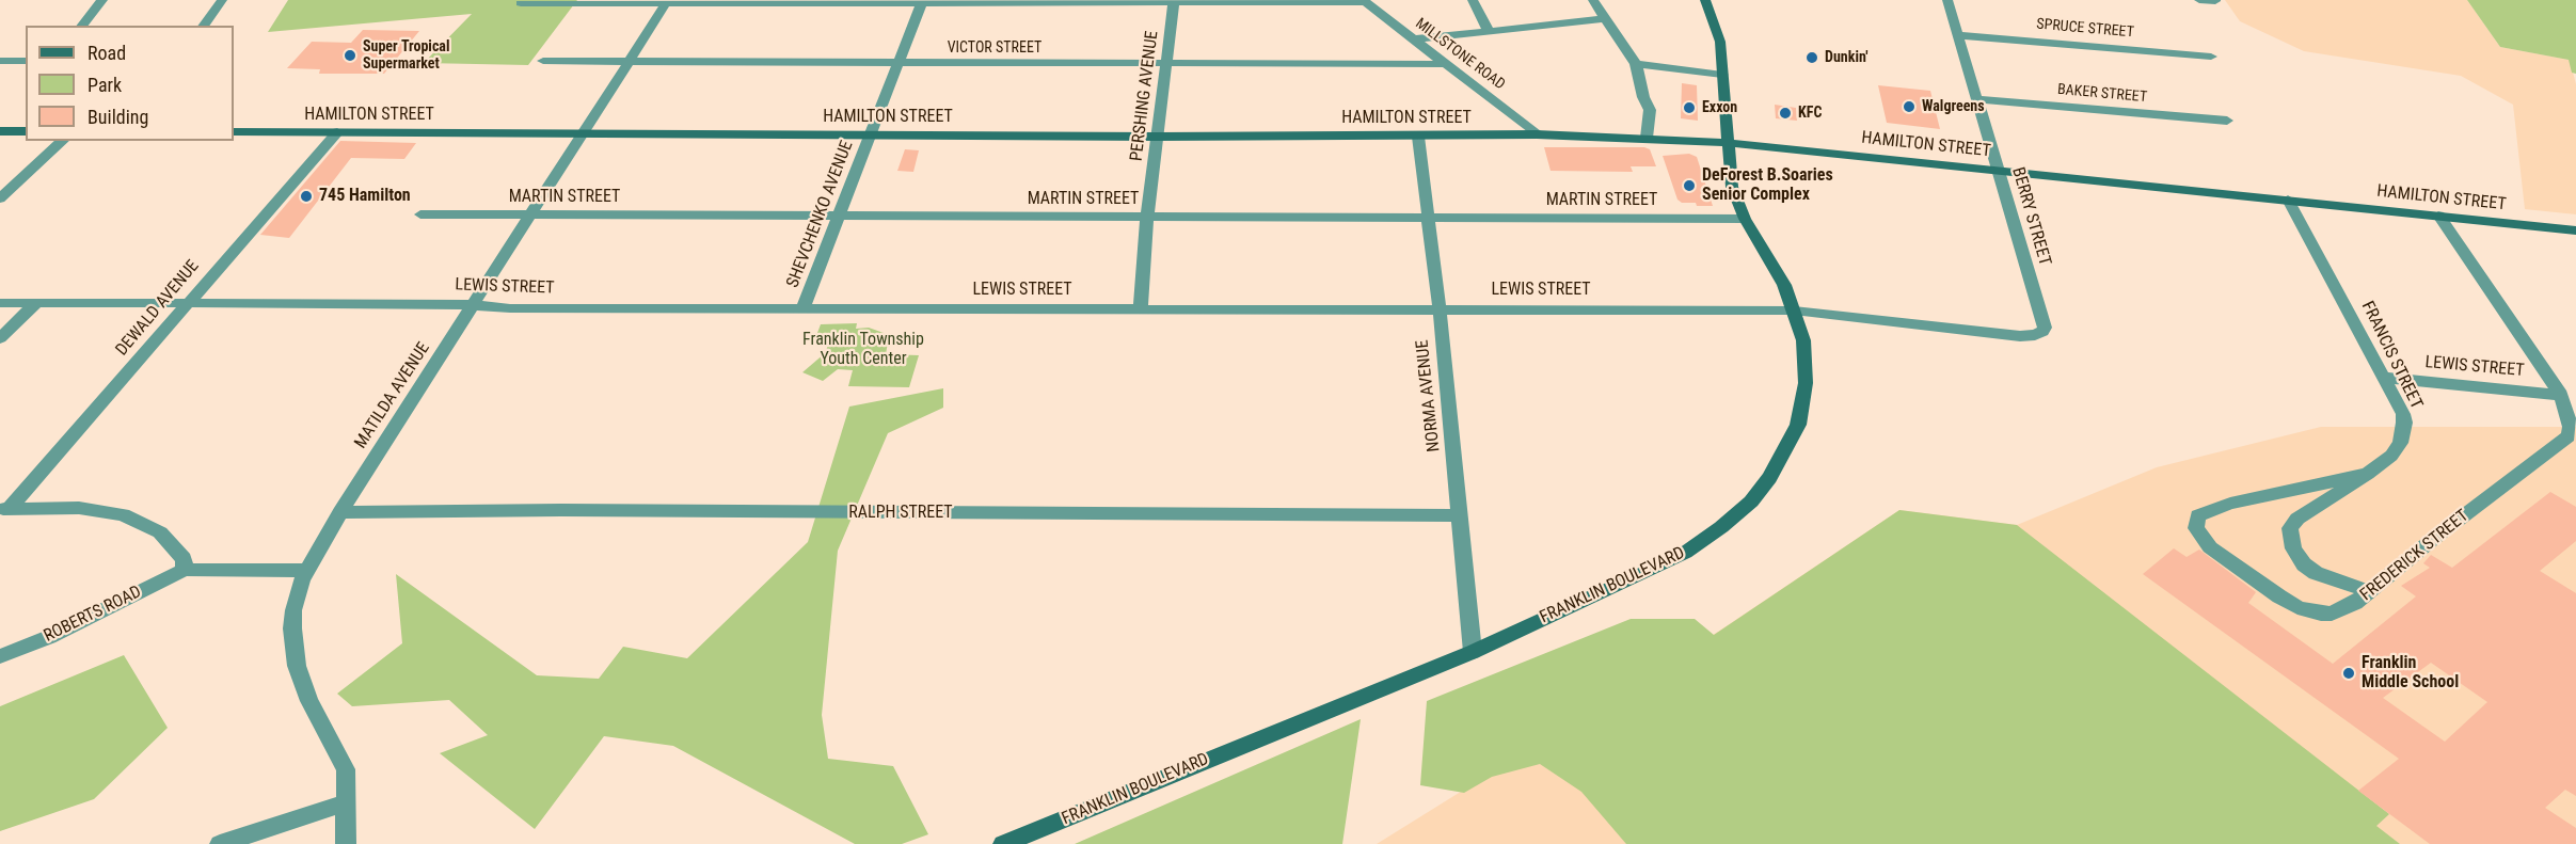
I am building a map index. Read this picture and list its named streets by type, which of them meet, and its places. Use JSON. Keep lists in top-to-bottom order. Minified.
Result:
{"streets":{"street":["SPRUCE STREET","VICTOR STREET","MILLSTONE ROAD","BAKER STREET","PERSHING AVENUE","HAMILTON STREET","MARTIN STREET","SHEVCHENKO AVENUE","BERRY STREET","LEWIS STREET","DEWALD AVENUE","FRANCIS STREET","MATILDA AVENUE","NORMA AVENUE","RALPH STREET","FREDERICK STREET","FRANKLIN BOULEVARD","ROBERTS ROAD"]},"crossings":[["SPRUCE STREET","BERRY STREET"],["VICTOR STREET","MILLSTONE ROAD"],["VICTOR STREET","PERSHING AVENUE"],["VICTOR STREET","SHEVCHENKO AVENUE"],["VICTOR STREET","MATILDA AVENUE"],["MILLSTONE ROAD","HAMILTON STREET"],["BAKER STREET","BERRY STREET"],["PERSHING AVENUE","HAMILTON STREET"],["PERSHING AVENUE","MARTIN STREET"],["PERSHING AVENUE","LEWIS STREET"],["HAMILTON STREET","SHEVCHENKO AVENUE"],["HAMILTON STREET","BERRY STREET"],["HAMILTON STREET","DEWALD AVENUE"],["HAMILTON STREET","FRANCIS STREET"],["HAMILTON STREET","MATILDA AVENUE"],["HAMILTON STREET","NORMA AVENUE"],["HAMILTON STREET","FREDERICK STREET"],["HAMILTON STREET","FRANKLIN BOULEVARD"],["MARTIN STREET","SHEVCHENKO AVENUE"],["MARTIN STREET","MATILDA AVENUE"],["MARTIN STREET","NORMA AVENUE"],["MARTIN STREET","FRANKLIN BOULEVARD"],["SHEVCHENKO AVENUE","LEWIS STREET"],["BERRY STREET","LEWIS STREET"],["LEWIS STREET","DEWALD AVENUE"],["LEWIS STREET","FRANCIS STREET"],["LEWIS STREET","MATILDA AVENUE"],["LEWIS STREET","NORMA AVENUE"],["LEWIS STREET","FREDERICK STREET"],["LEWIS STREET","FRANKLIN BOULEVARD"],["FRANCIS STREET","FREDERICK STREET"],["MATILDA AVENUE","RALPH STREET"],["NORMA AVENUE","RALPH STREET"],["NORMA AVENUE","FRANKLIN BOULEVARD"]],"parks":["Franklin Township Youth Center"],"places":["Super Tropical Supermarket","Dunkin'","Walgreens","Exxon","KFC","DeForest B.Soaries Senior Complex","745 Hamilton","Franklin Middle School"],"legend":["Road","Park","Building"]}
